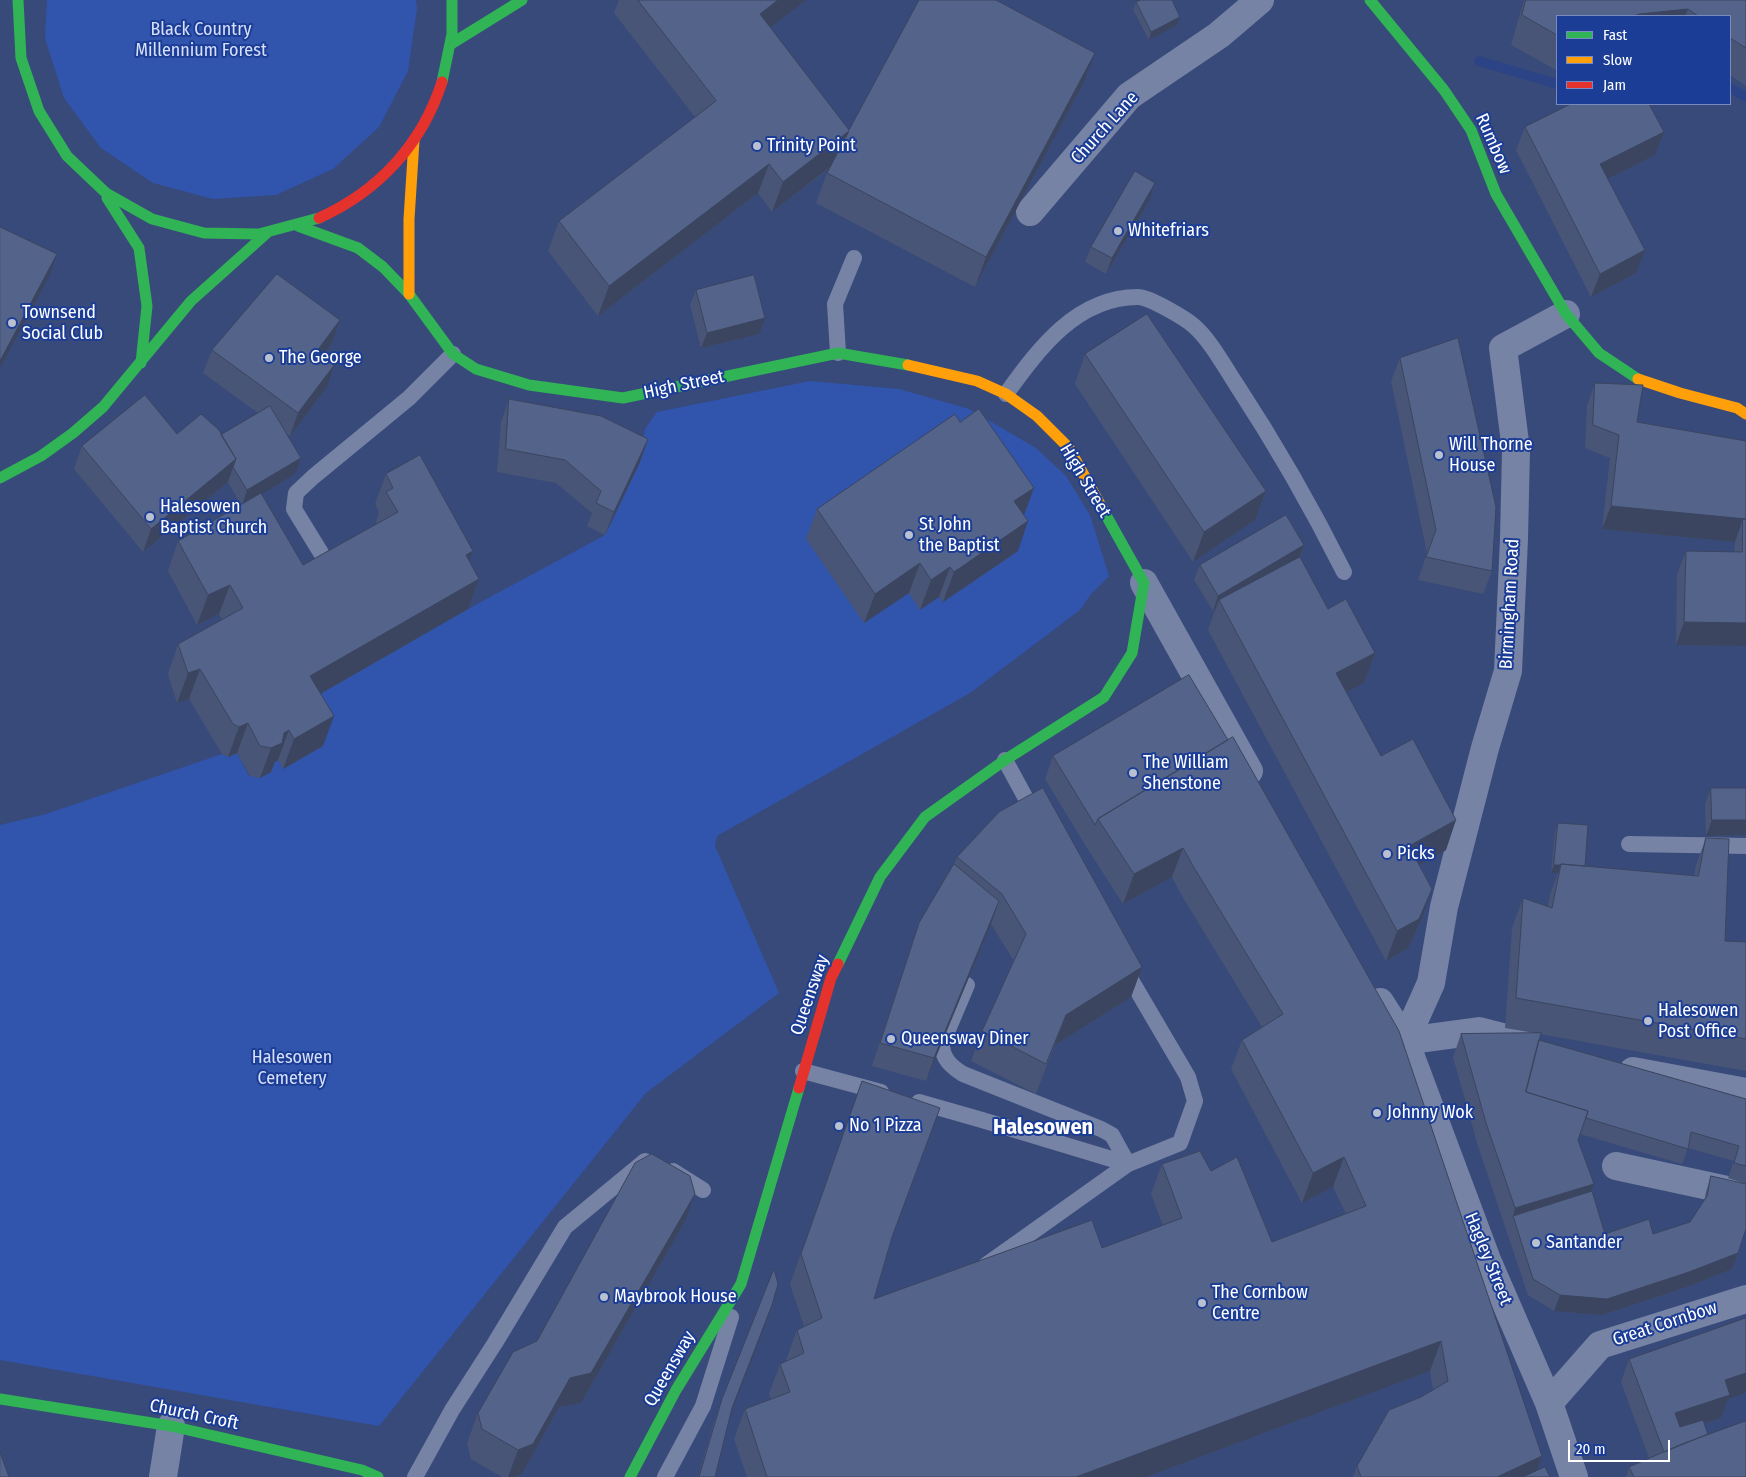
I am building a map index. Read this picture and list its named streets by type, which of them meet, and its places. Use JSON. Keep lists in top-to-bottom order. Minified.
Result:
{"streets":{"main road":["Rumbow","High Street","Queensway","Church Croft"],"street":["Church Lane","Birmingham Road","Hagley Street","Great Cornbow"]},"crossings":[["Rumbow","Birmingham Road"],["High Street","Queensway"],["Birmingham Road","Hagley Street"],["Hagley Street","Great Cornbow"]],"districts":["Halesowen"],"parks":["Black Country Millennium Forest","Halesowen Cemetery"],"places":["Trinity Point","Whitefriars","Townsend Social Club","The George","Will Thorne House","Halesowen Baptist Church","St John the Baptist","The William Shenstone","Picks","Halesowen Post Office","Queensway Diner","Johnny Wok","No 1 Pizza","Santander","Maybrook House","The Cornbow Centre"],"legend":["Fast","Slow","Jam"],"scale_bar":"20 m"}
